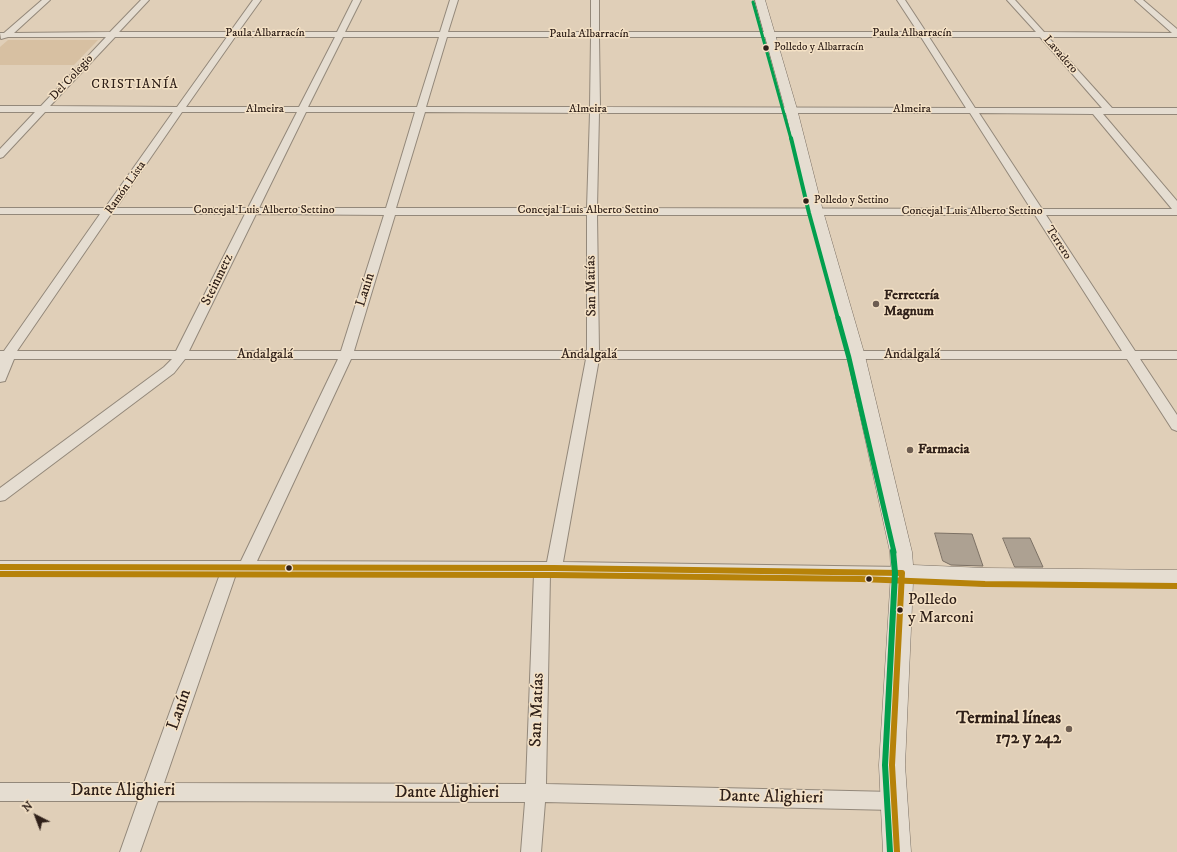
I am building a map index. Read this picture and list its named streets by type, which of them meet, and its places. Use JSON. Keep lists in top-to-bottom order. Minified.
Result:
{"streets":{"street":["Paula Albarracín","Lavadero","Del Colegio","Almeira","Ramón Lista","Concejal Luis Alberto Settino","Terrero","Steinmetz","San Matías","Lanín","Andalgalá","Dante Alighieri"]},"crossings":[["Paula Albarracín","Lavadero"],["Paula Albarracín","Del Colegio"],["Paula Albarracín","Ramón Lista"],["Paula Albarracín","Terrero"],["Paula Albarracín","Steinmetz"],["Paula Albarracín","San Matías"],["Paula Albarracín","Lanín"],["Lavadero","Almeira"],["Del Colegio","Almeira"],["Almeira","Ramón Lista"],["Almeira","Terrero"],["Almeira","Steinmetz"],["Almeira","San Matías"],["Almeira","Lanín"],["Ramón Lista","Concejal Luis Alberto Settino"],["Ramón Lista","Andalgalá"],["Concejal Luis Alberto Settino","Terrero"],["Concejal Luis Alberto Settino","Steinmetz"],["Concejal Luis Alberto Settino","San Matías"],["Concejal Luis Alberto Settino","Lanín"],["Terrero","Andalgalá"],["Steinmetz","Andalgalá"],["San Matías","Andalgalá"],["San Matías","Dante Alighieri"],["Lanín","Andalgalá"],["Lanín","Dante Alighieri"]],"districts":["CRISTIANÍA"],"places":["Polledo y Albarracín","Polledo y Settino","Ferretería Magnum","Farmacia","Polledo y Marconi","Terminal líneas 172 y 242"],"north":"top left"}
